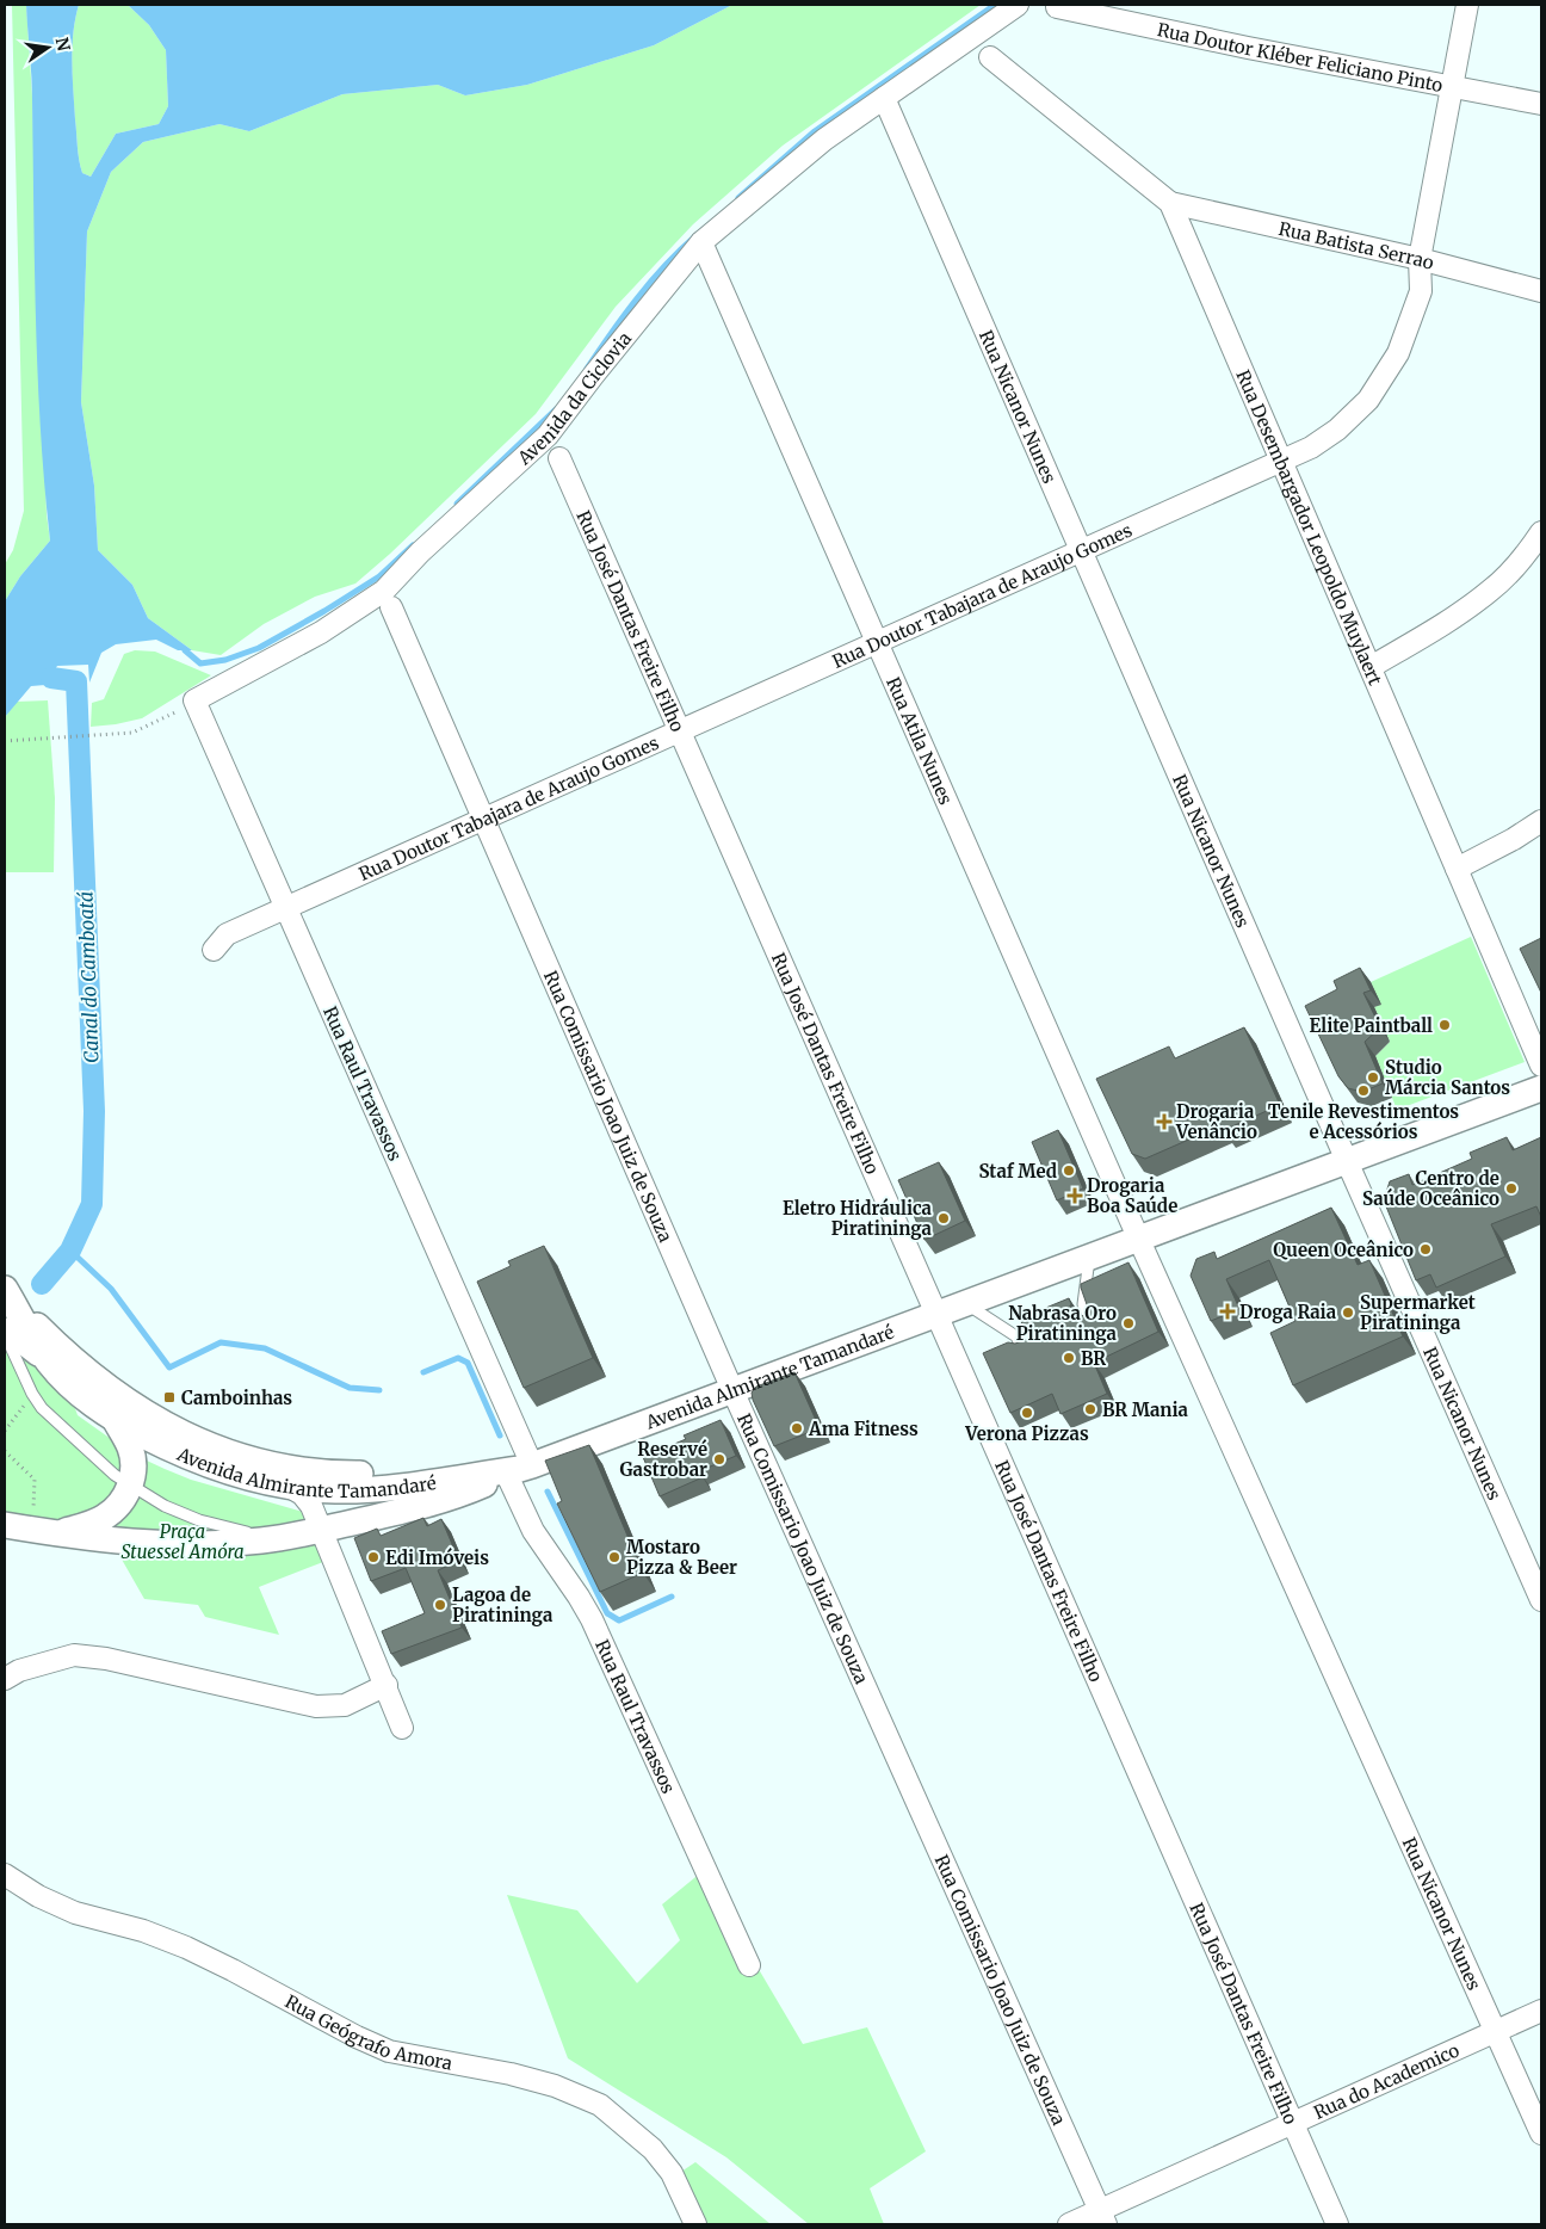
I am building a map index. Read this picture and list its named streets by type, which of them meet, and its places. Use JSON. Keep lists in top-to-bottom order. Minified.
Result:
{"streets":{"street":["Rua Doutor Kléber Feliciano Pinto","Rua Batista Serrao","Avenida da Ciclovia","Rua Nicanor Nunes","Rua Desembargador Leopoldo Muylaert","Rua Doutor Tabajara de Araujo Gomes","Rua José Dantas Freire Filho","Rua Atila Nunes","Rua Raul Travassos","Rua Comissario Joao Juiz de Souza","Avenida Almirante Tamandaré","Rua Geógrafo Amora","Rua do Academico"]},"crossings":[["Rua Doutor Kléber Feliciano Pinto","Rua Doutor Tabajara de Araujo Gomes"],["Rua Batista Serrao","Rua Desembargador Leopoldo Muylaert"],["Rua Batista Serrao","Rua Doutor Tabajara de Araujo Gomes"],["Avenida da Ciclovia","Rua Nicanor Nunes"],["Avenida da Ciclovia","Rua Atila Nunes"],["Avenida da Ciclovia","Rua Raul Travassos"],["Rua Nicanor Nunes","Rua Doutor Tabajara de Araujo Gomes"],["Rua Nicanor Nunes","Rua Atila Nunes"],["Rua Nicanor Nunes","Avenida Almirante Tamandaré"],["Rua Nicanor Nunes","Rua do Academico"],["Rua Desembargador Leopoldo Muylaert","Rua Doutor Tabajara de Araujo Gomes"],["Rua Doutor Tabajara de Araujo Gomes","Rua José Dantas Freire Filho"],["Rua Doutor Tabajara de Araujo Gomes","Rua Atila Nunes"],["Rua Doutor Tabajara de Araujo Gomes","Rua Raul Travassos"],["Rua Doutor Tabajara de Araujo Gomes","Rua Comissario Joao Juiz de Souza"],["Rua José Dantas Freire Filho","Avenida Almirante Tamandaré"],["Rua José Dantas Freire Filho","Rua do Academico"],["Rua Atila Nunes","Avenida Almirante Tamandaré"],["Rua Raul Travassos","Avenida Almirante Tamandaré"],["Rua Comissario Joao Juiz de Souza","Avenida Almirante Tamandaré"],["Rua Comissario Joao Juiz de Souza","Rua do Academico"]],"water":["Canal do Camboatá"],"parks":["Praça Stuessel Amóra"],"places":{"other":["Elite Paintball","Studio Márcia Santos","Tenile Revestimentos e Acessórios","Staf Med","Centro de Saúde Oceânico","Eletro Hidráulica Piratininga","Queen Oceânico","Supermarket Piratininga","Nabrasa Oro Piratininga","BR","BR Mania","Verona Pizzas","Ama Fitness","Reservé Gastrobar","Edi Imóveis","Mostaro Pizza & Beer","Lagoa de Piratininga"],"health":["Drogaria Venâncio","Drogaria Boa Saúde","Droga Raia"],"transit":["Camboinhas"]},"north":"right"}
